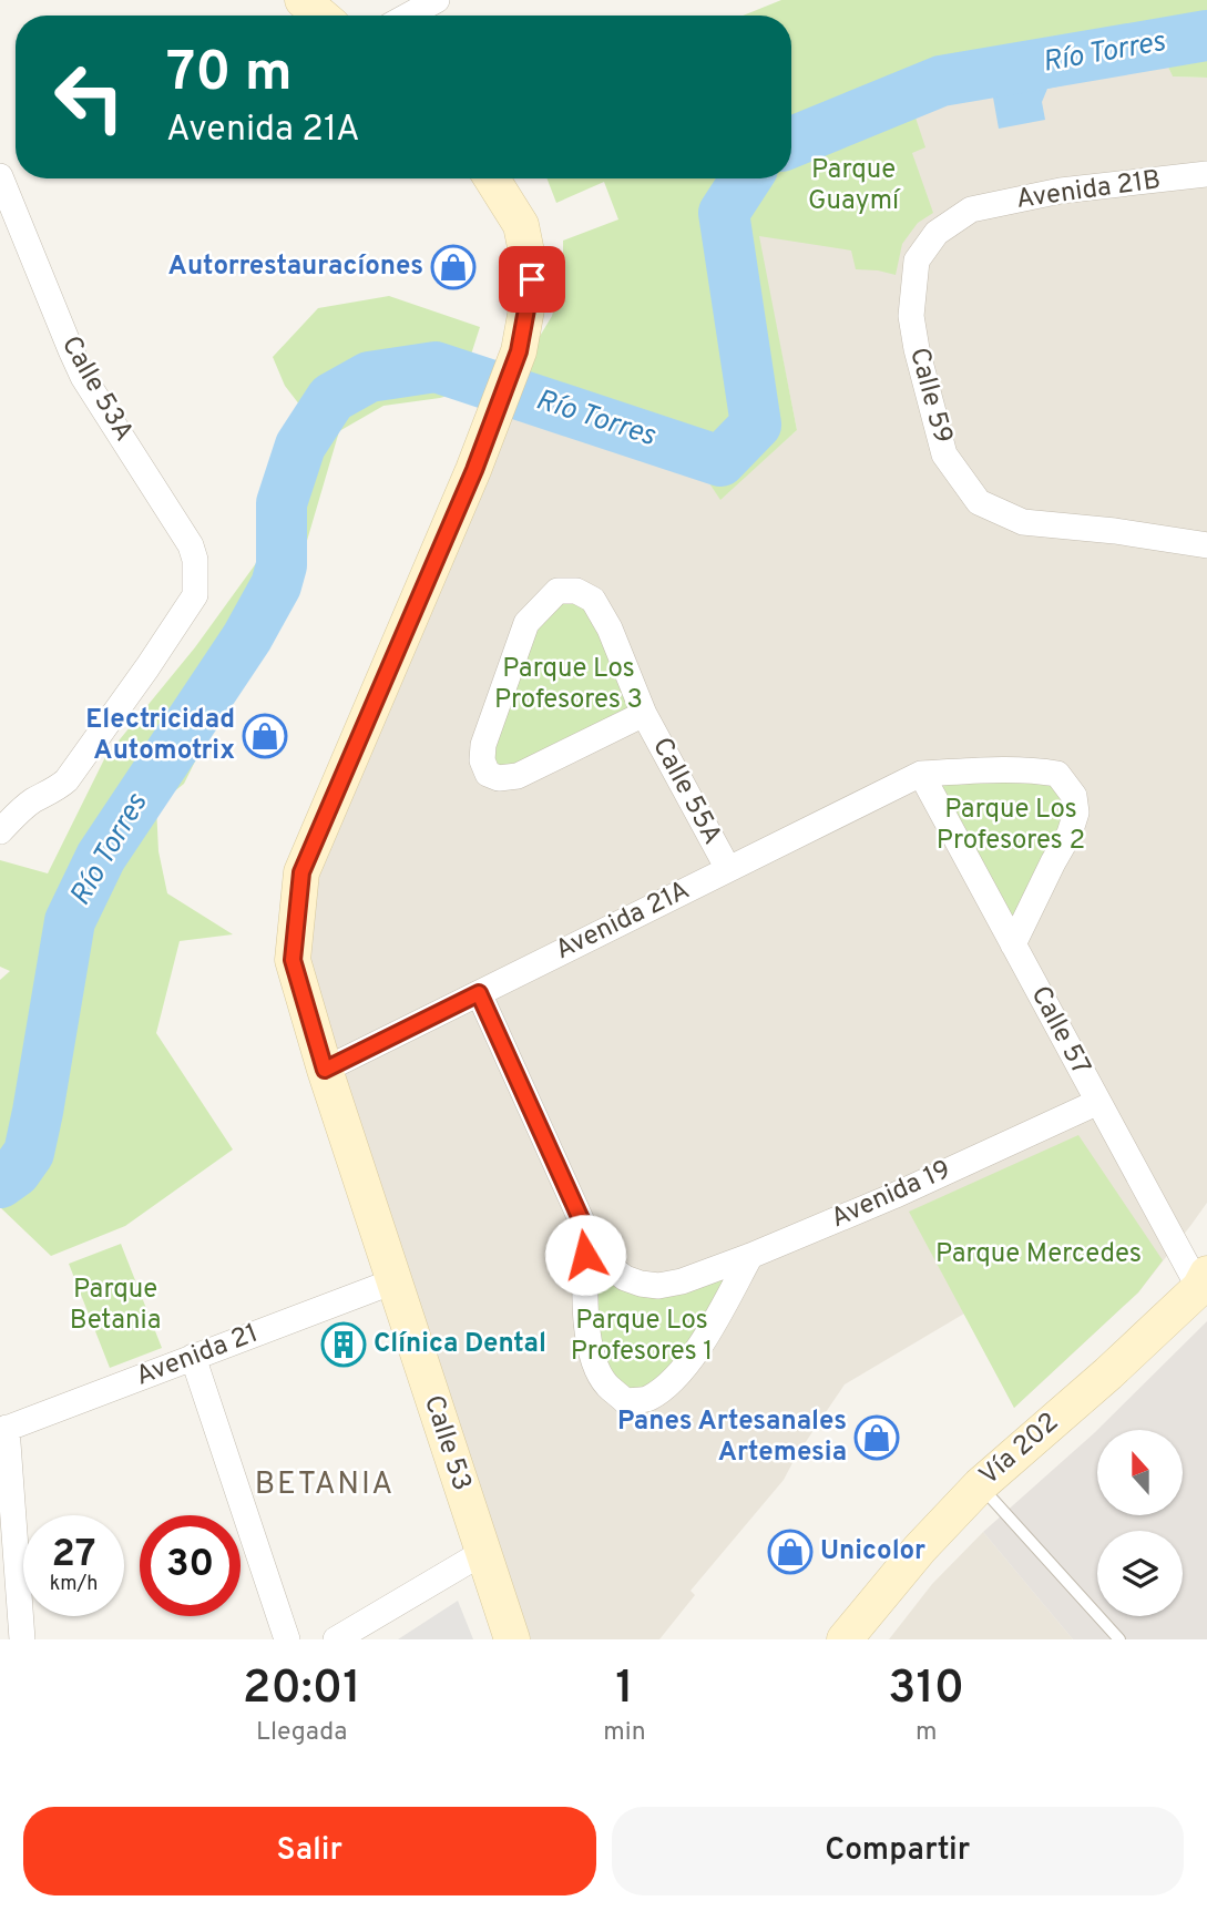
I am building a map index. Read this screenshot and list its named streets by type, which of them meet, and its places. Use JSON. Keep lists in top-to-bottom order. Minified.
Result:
{"streets":{"main road":["Calle 53","Vía 202"],"street":["Avenida 21B","Calle 53A","Calle 59","Calle 55A","Avenida 21A","Calle 57","Avenida 19","Avenida 21"]},"crossings":[["Avenida 21B","Calle 59"],["Calle 55A","Avenida 21A"],["Avenida 21A","Calle 57"],["Avenida 21A","Avenida 19"],["Avenida 21A","Calle 53"],["Calle 57","Avenida 19"],["Calle 57","Vía 202"],["Avenida 21","Calle 53"]],"districts":["BETANIA"],"water":["Río Torres"],"parks":["Parque Guaymí","Parque Los Profesores 3","Parque Los Profesores 2","Parque Mercedes","Parque Betania","Parque Los Profesores 1"],"places":{"shop":["Autorrestauracíones","Electricidad Automotrix","Panes Artesanales Artemesia","Unicolor"],"building":["Clínica Dental"]},"north":"top","page":{"turn":["70 m","Avenida 21A"],"speed":"27 km/h","limit":"30","eta":["20:01","Llegada","1","min","310","m"],"buttons":["Salir","Compartir"]}}
